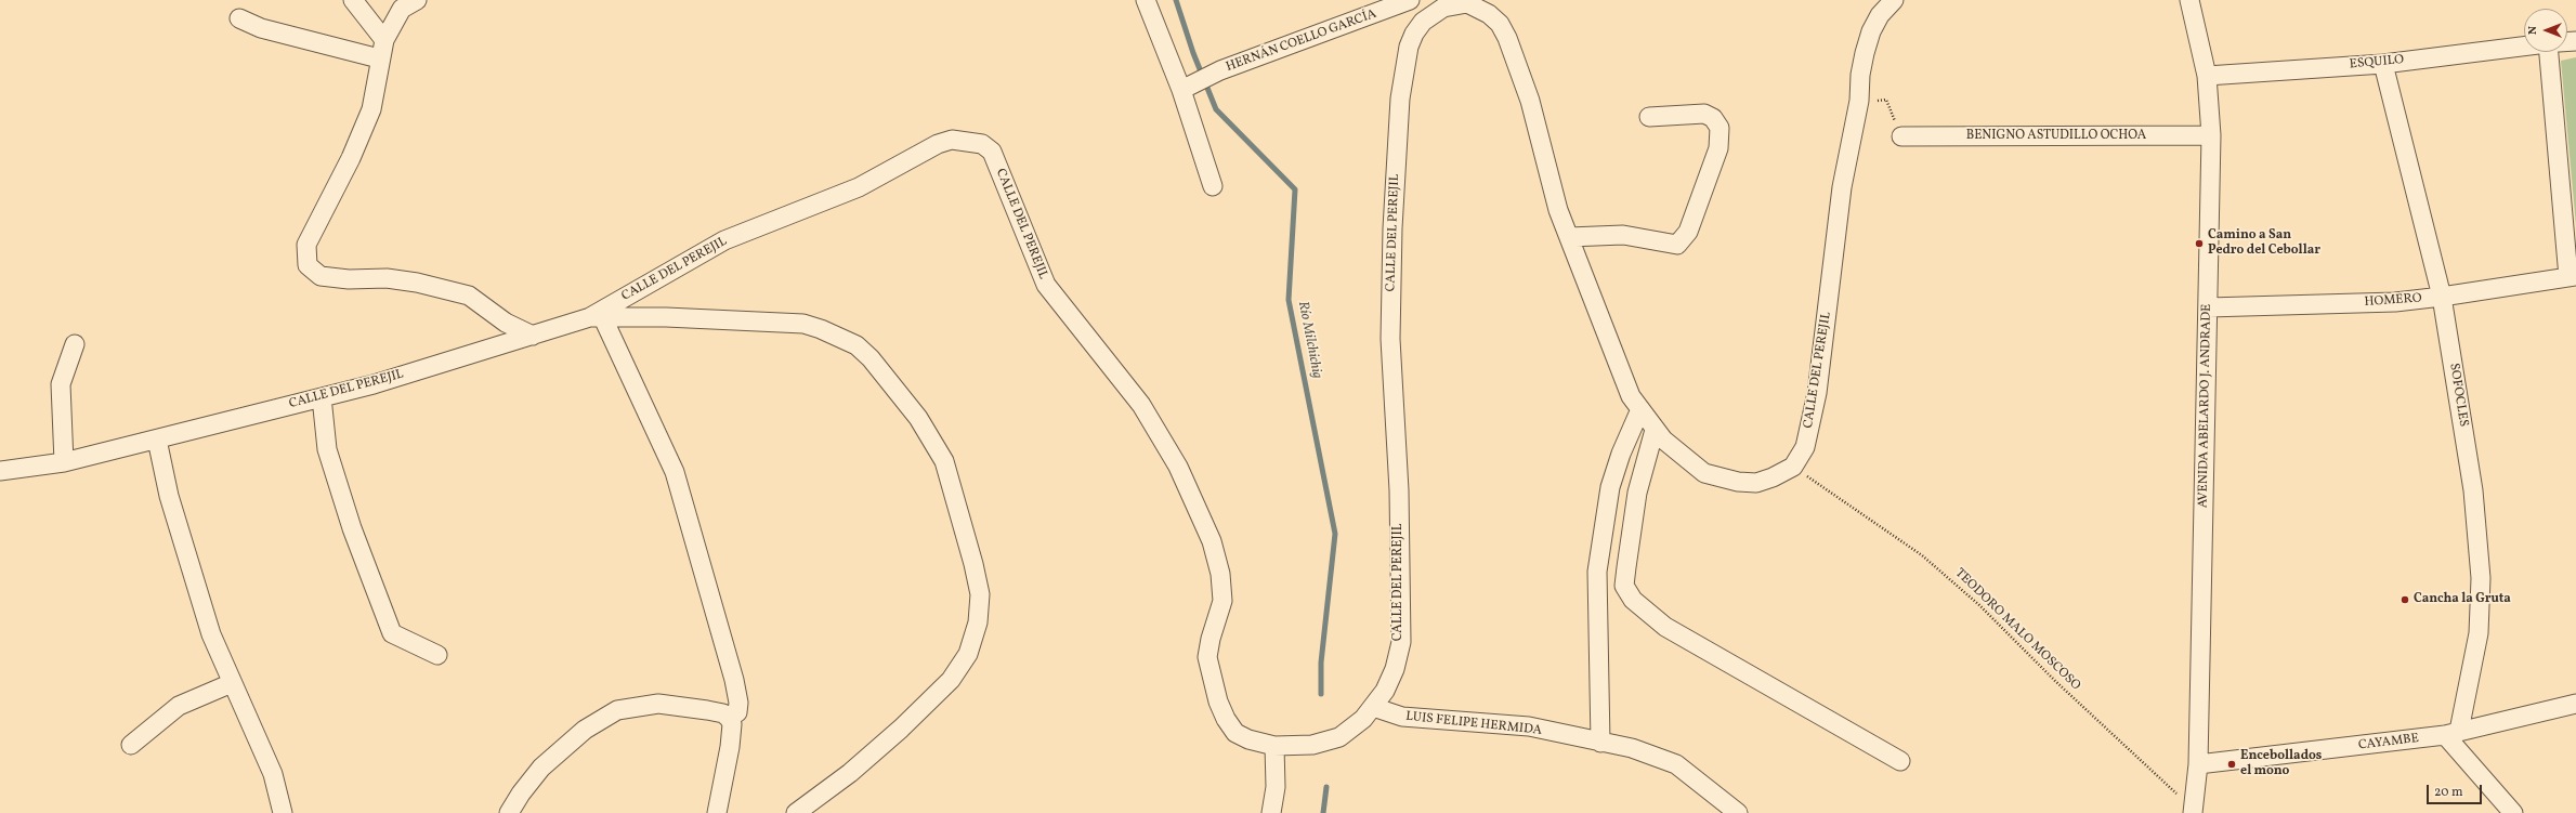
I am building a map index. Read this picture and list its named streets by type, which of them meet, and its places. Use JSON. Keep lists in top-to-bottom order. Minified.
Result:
{"streets":{"street":["HERNÁN COELLO GARCÍA","ESQUILO","BENIGNO ASTUDILLO OCHOA","CALLE DEL PEREJIL","HOMERO","SOFOCLES","AVENIDA ABELARDO J. ANDRADE","LUIS FELIPE HERMIDA","CAYAMBE"],"path":["TEODORO MALO MOSCOSO"]},"crossings":[["ESQUILO","SOFOCLES"],["ESQUILO","AVENIDA ABELARDO J. ANDRADE"],["BENIGNO ASTUDILLO OCHOA","AVENIDA ABELARDO J. ANDRADE"],["CALLE DEL PEREJIL","TEODORO MALO MOSCOSO"],["CALLE DEL PEREJIL","LUIS FELIPE HERMIDA"],["HOMERO","SOFOCLES"],["HOMERO","AVENIDA ABELARDO J. ANDRADE"],["SOFOCLES","CAYAMBE"],["AVENIDA ABELARDO J. ANDRADE","TEODORO MALO MOSCOSO"],["AVENIDA ABELARDO J. ANDRADE","CAYAMBE"]],"water":["Río Milchichig"],"places":["Camino a San Pedro del Cebollar","Cancha la Gruta","Encebollados el mono"],"scale_bar":"20 m","north":"left"}
